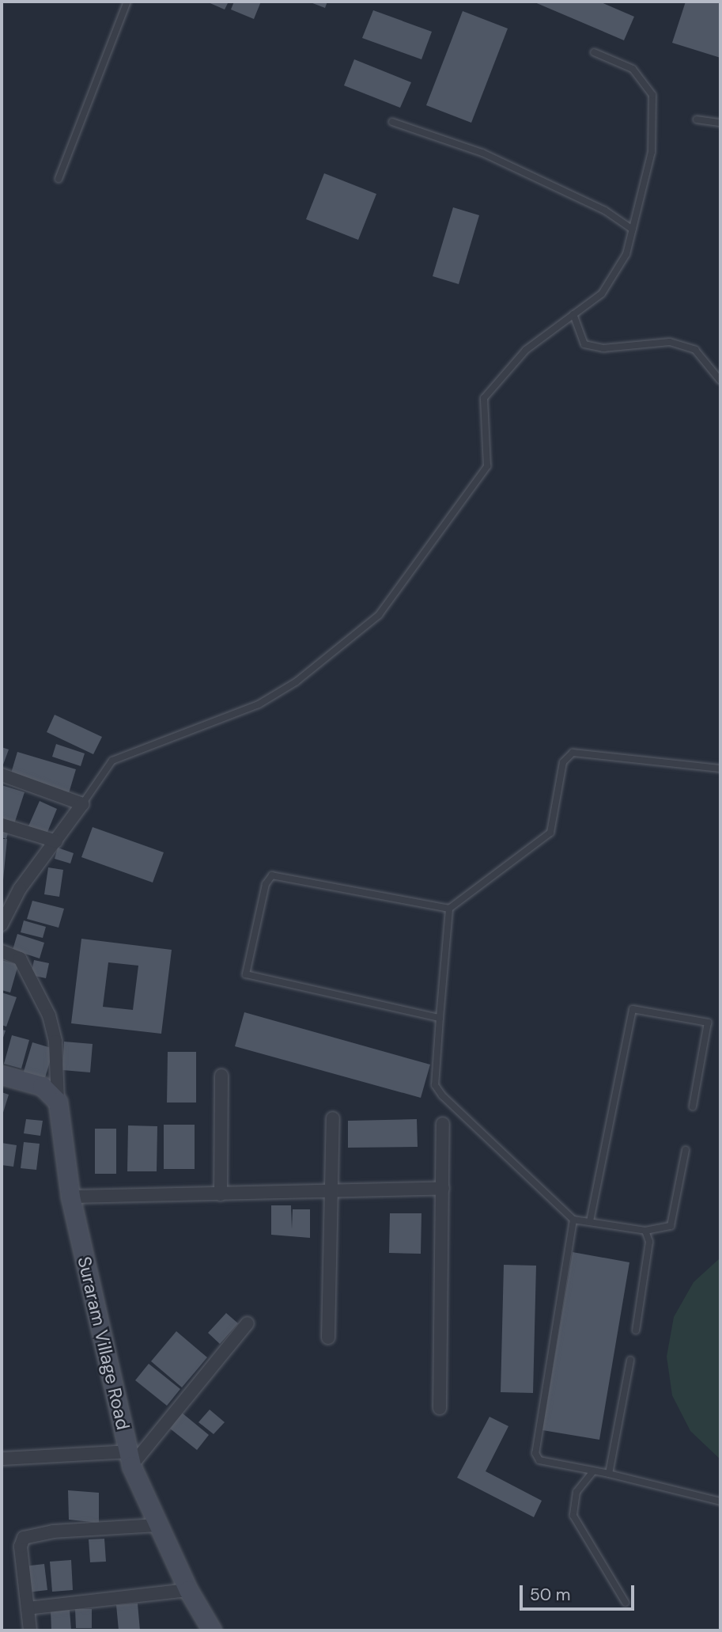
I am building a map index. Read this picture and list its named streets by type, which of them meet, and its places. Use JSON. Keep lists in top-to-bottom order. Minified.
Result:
{"streets":{"main road":["Suraram Village Road"]},"scale_bar":"50 m"}
